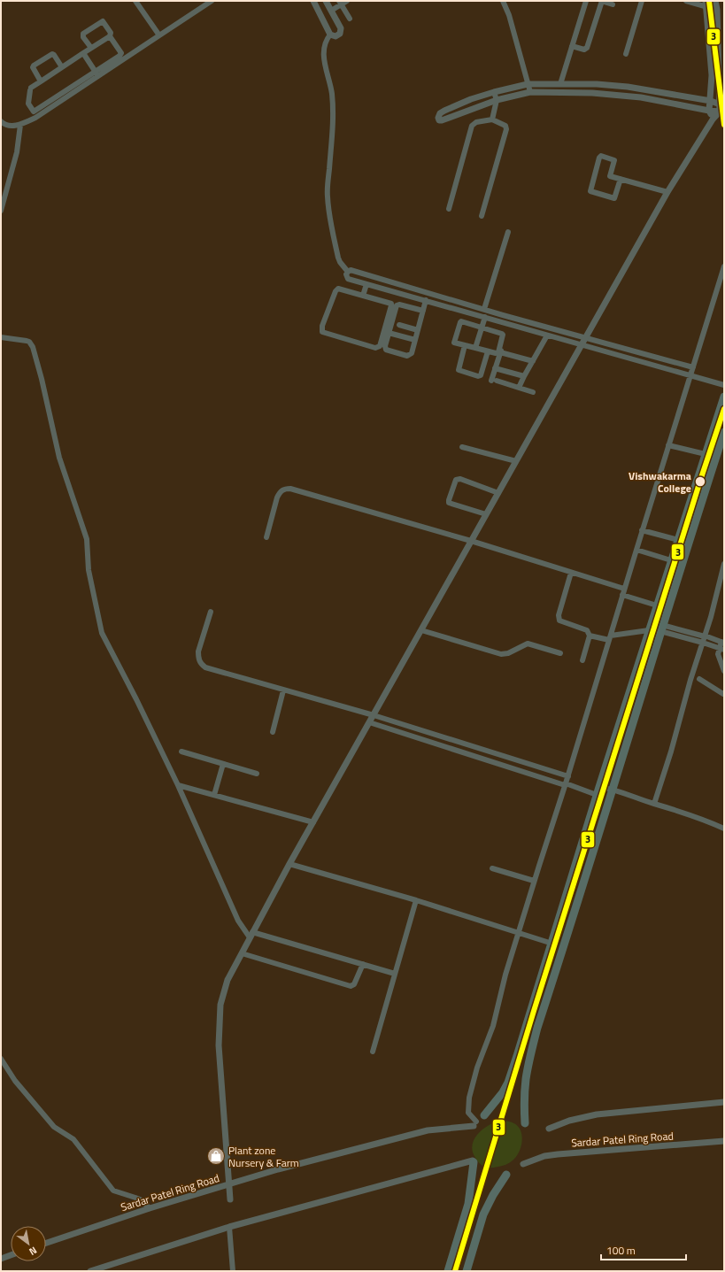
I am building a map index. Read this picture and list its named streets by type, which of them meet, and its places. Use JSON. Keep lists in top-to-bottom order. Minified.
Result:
{"streets":{"street":["Sardar Patel Ring Road"]},"places":{"other":["Vishwakarma College"],"shop":["Plant zone Nursery & Farm"]},"lines":["transit line 3"],"scale_bar":"100 m","north":"bottom right"}
